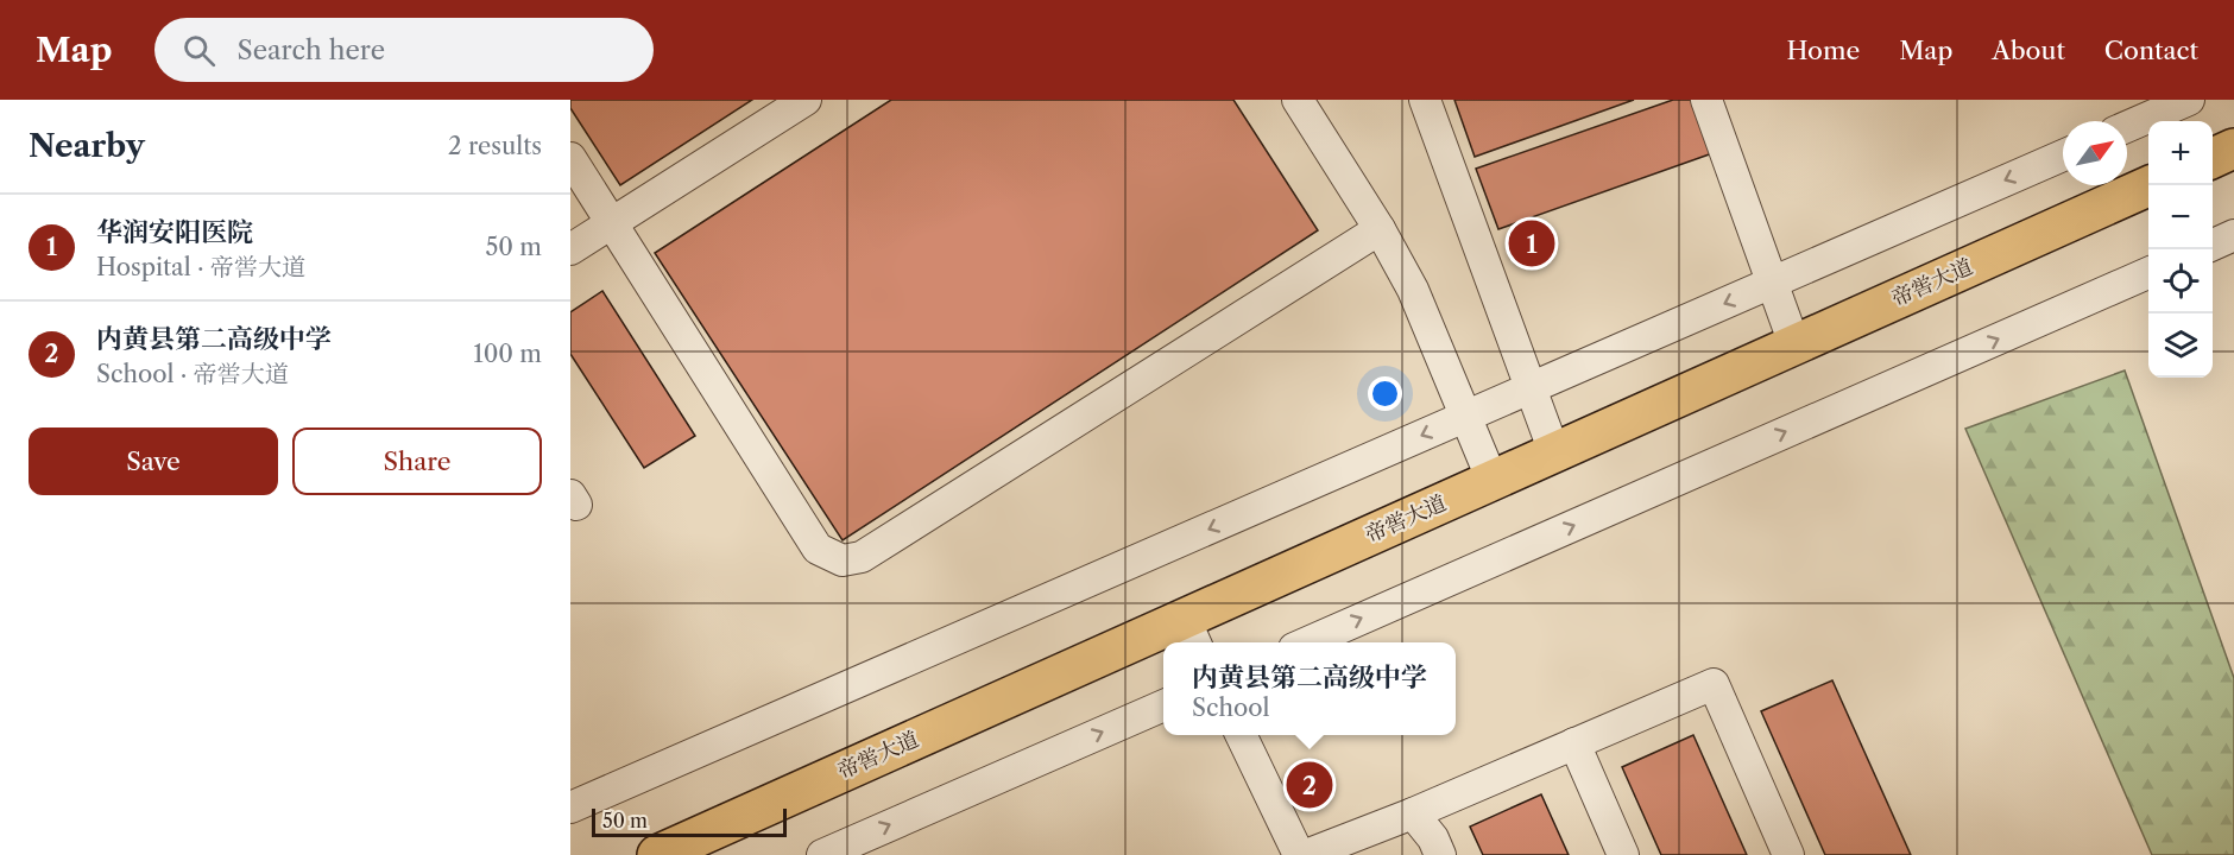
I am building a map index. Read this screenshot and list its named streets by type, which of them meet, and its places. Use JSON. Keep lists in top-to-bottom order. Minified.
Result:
{"streets":{"highway":["帝喾大道"]},"scale_bar":"50 m","north":"top right","page":{"header":"Map","search":"Search here","nav":["Home","Map","About","Contact"],"heading":["Nearby","2 results"],"map_buttons":["+","−"],"list":[{"mark":"1","name":"华润安阳医院","note":"Hospital · 帝喾大道","value":"50 m"},{"mark":"2","name":"内黄县第二高级中学","note":"School · 帝喾大道","value":"100 m"}],"pins":["1","2"],"buttons":["Save","Share"],"popup":["内黄县第二高级中学","School"],"scale":"50 m"}}
